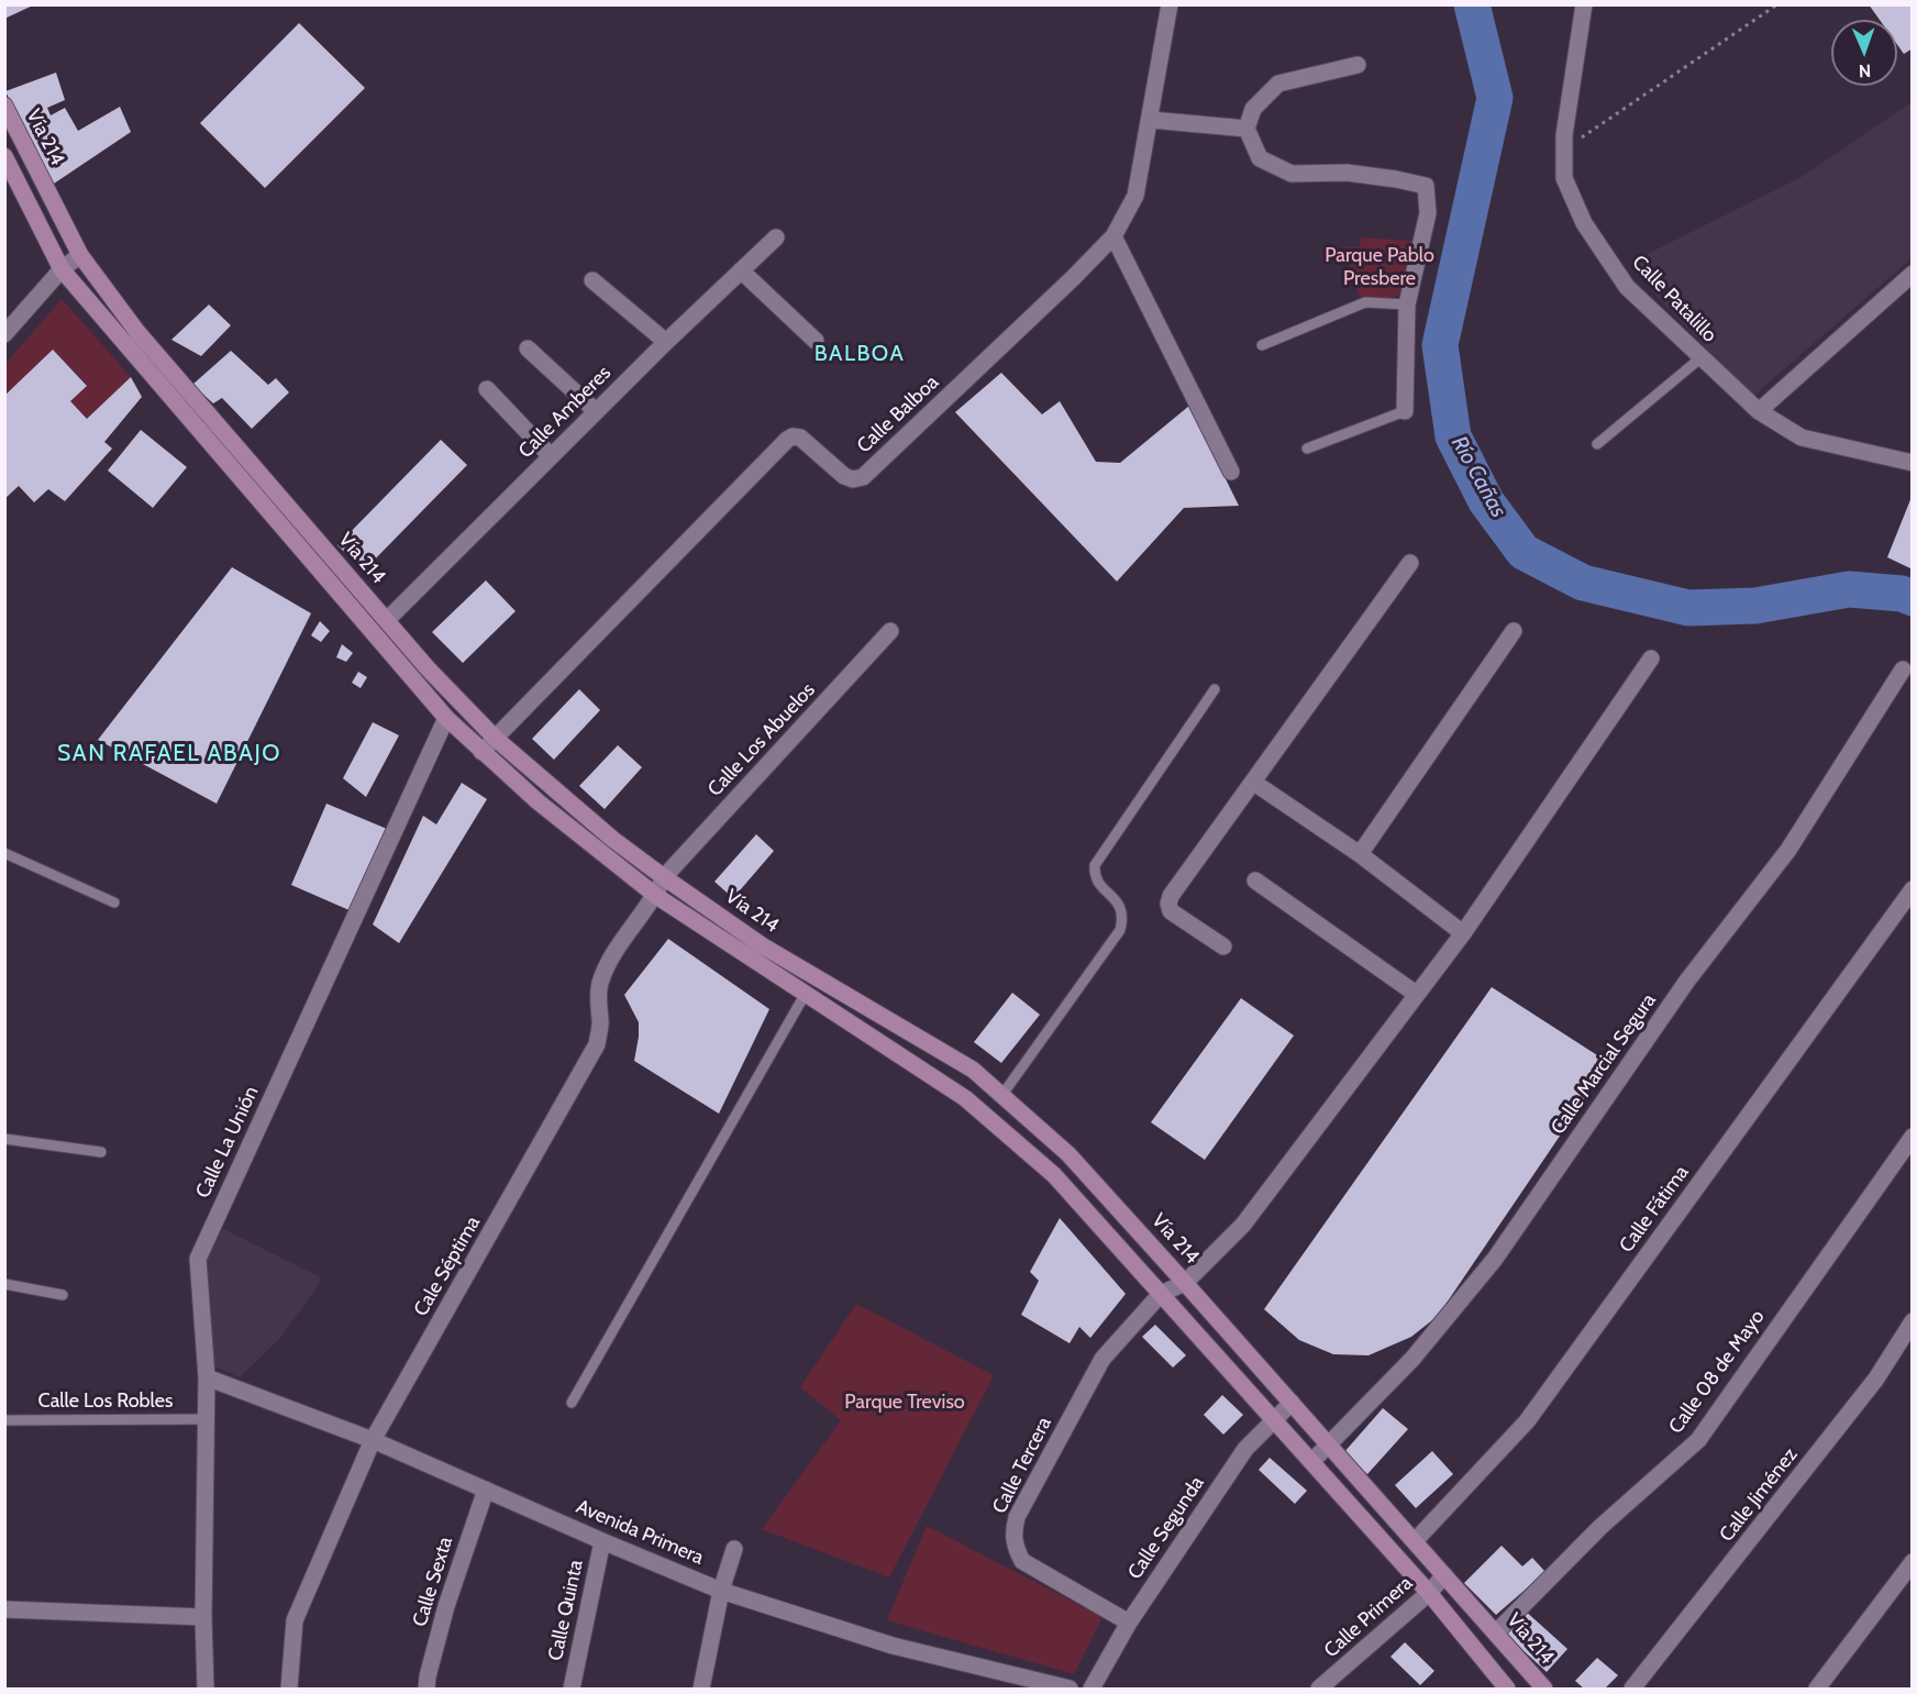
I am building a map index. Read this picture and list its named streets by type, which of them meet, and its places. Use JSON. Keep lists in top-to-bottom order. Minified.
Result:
{"streets":{"main road":["Vía 214"],"street":["Calle Patalillo","Calle Amberes","Calle Balboa","Calle Los Abuelos","Calle Marcial Segura","Calle La Unión","Calle Fátima","Cale Séptima","Calle 08 de Mayo","Calle Tercera","Calle Jiménez","Calle Segunda","Avenida Primera","Calle Sexta","Calle Quinta","Calle Primera"],"lane":["Calle Los Robles"]},"crossings":[["Vía 214","Calle Amberes"],["Vía 214","Calle Balboa"],["Vía 214","Calle Los Abuelos"],["Vía 214","Calle Marcial Segura"],["Vía 214","Calle La Unión"],["Vía 214","Calle Fátima"],["Vía 214","Cale Séptima"],["Vía 214","Calle 08 de Mayo"],["Vía 214","Calle Tercera"],["Vía 214","Calle Segunda"],["Vía 214","Calle Primera"],["Calle Los Abuelos","Cale Séptima"],["Calle La Unión","Calle Los Robles"],["Calle La Unión","Avenida Primera"],["Cale Séptima","Avenida Primera"],["Calle Tercera","Calle Segunda"],["Avenida Primera","Calle Sexta"],["Avenida Primera","Calle Quinta"]],"districts":["BALBOA","SAN RAFAEL ABAJO"],"water":["Río Cañas"],"parks":["Parque Pablo Presbere","Parque Treviso"],"north":"bottom"}
